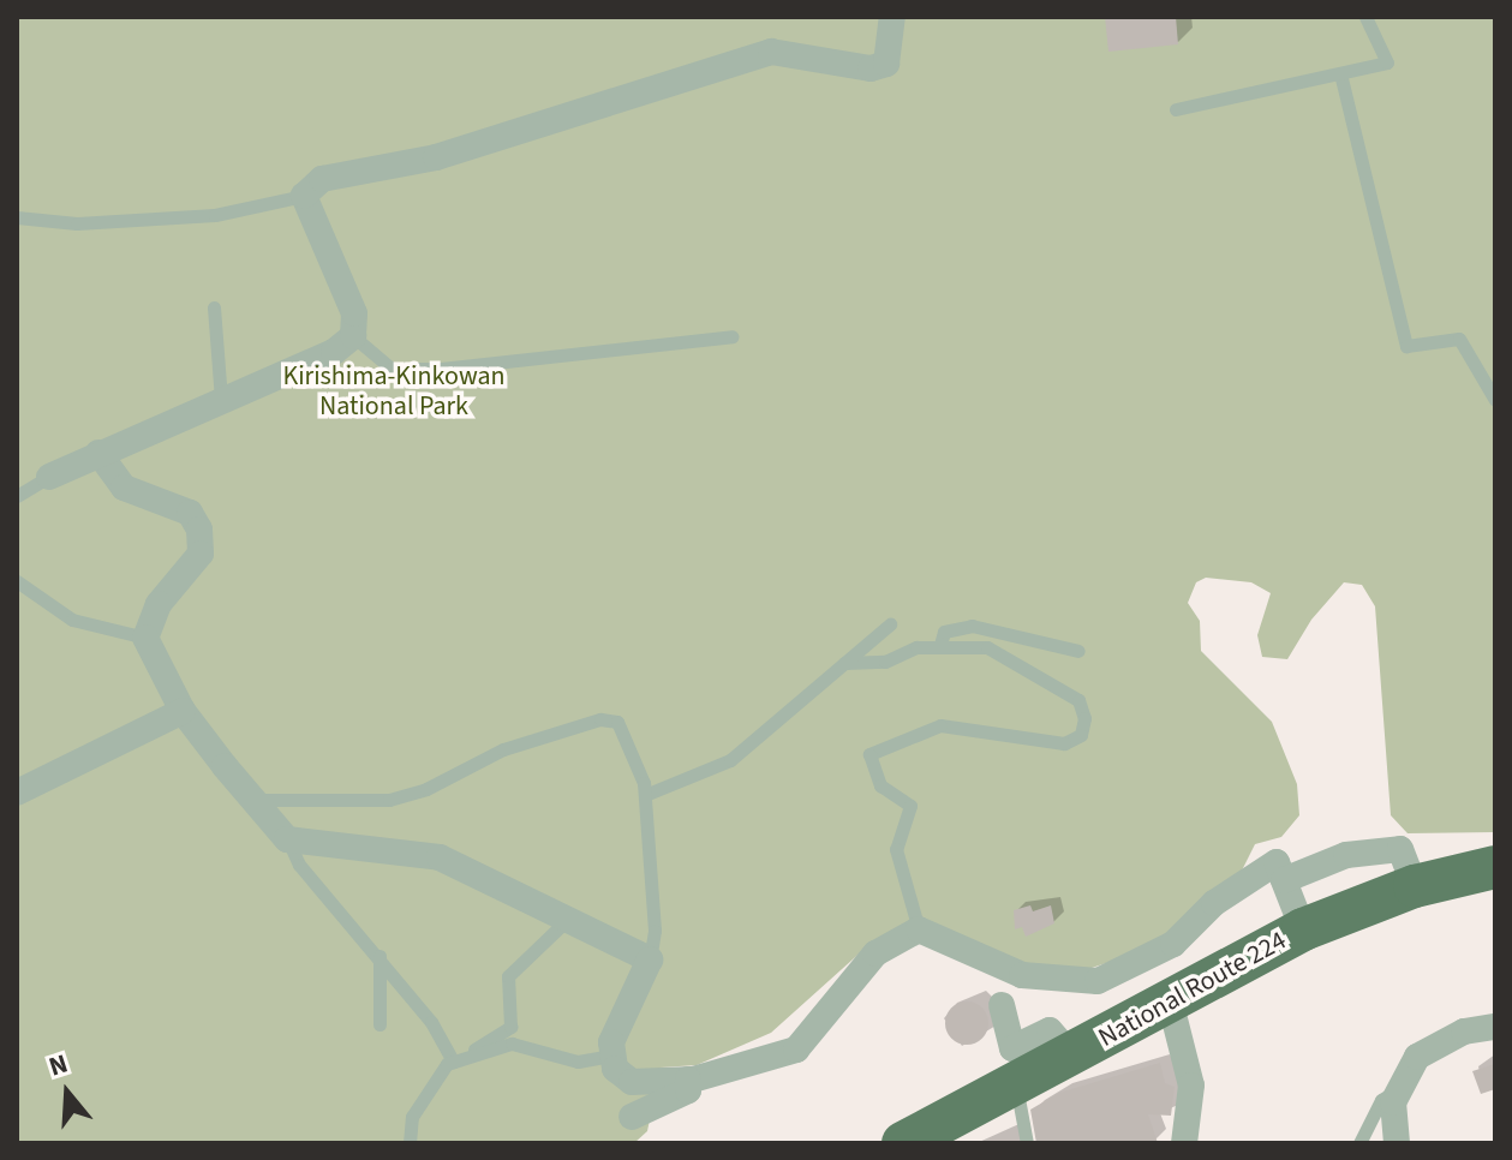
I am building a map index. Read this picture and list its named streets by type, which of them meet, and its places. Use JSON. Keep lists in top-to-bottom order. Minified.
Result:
{"streets":{"highway":["National Route 224"]},"parks":["Kirishima-Kinkowan National Park"],"north":"top"}
